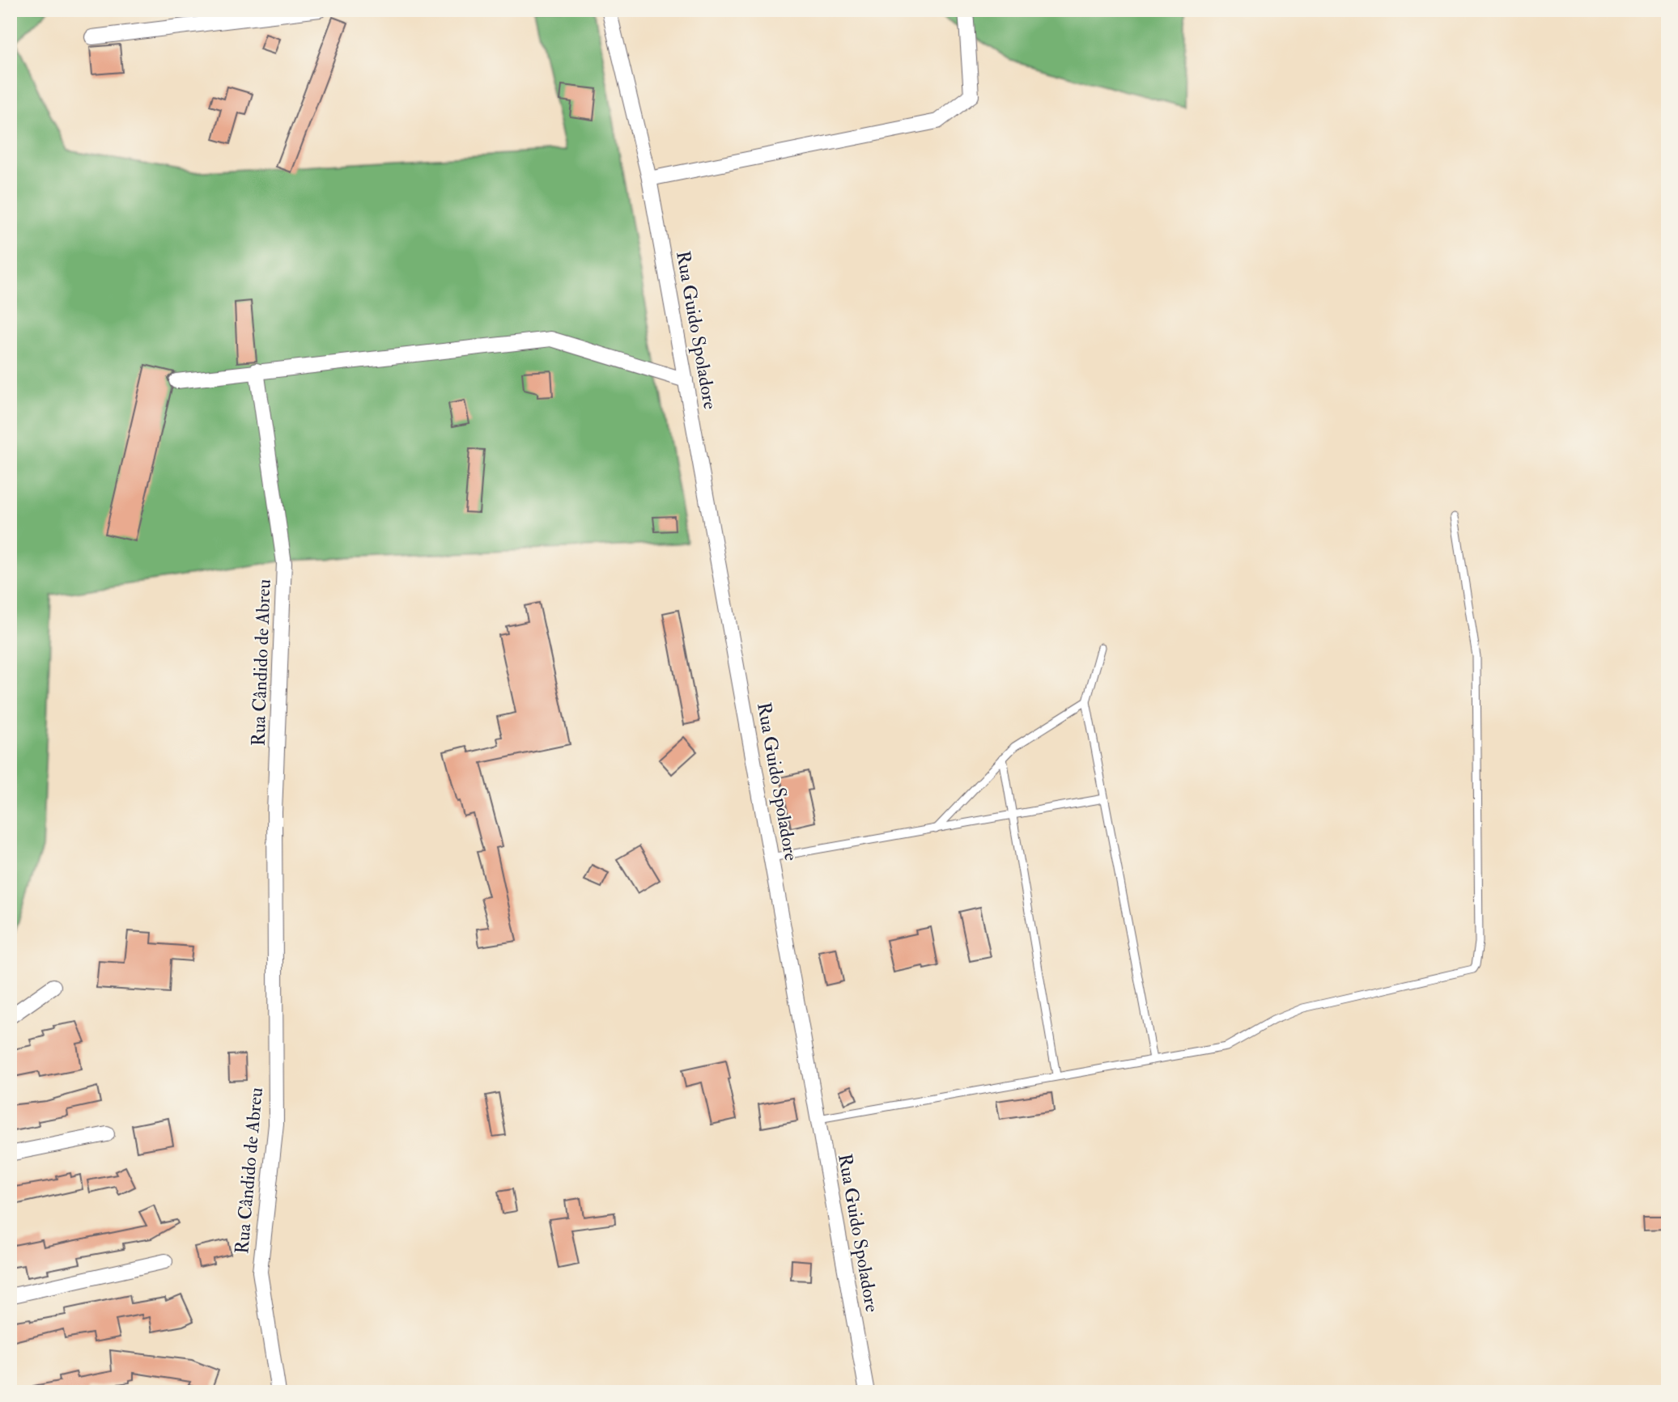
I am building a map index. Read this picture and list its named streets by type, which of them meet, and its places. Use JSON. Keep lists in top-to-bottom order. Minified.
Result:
{"streets":{"street":["Rua Guido Spoladore","Rua Cândido de Abreu"]}}
